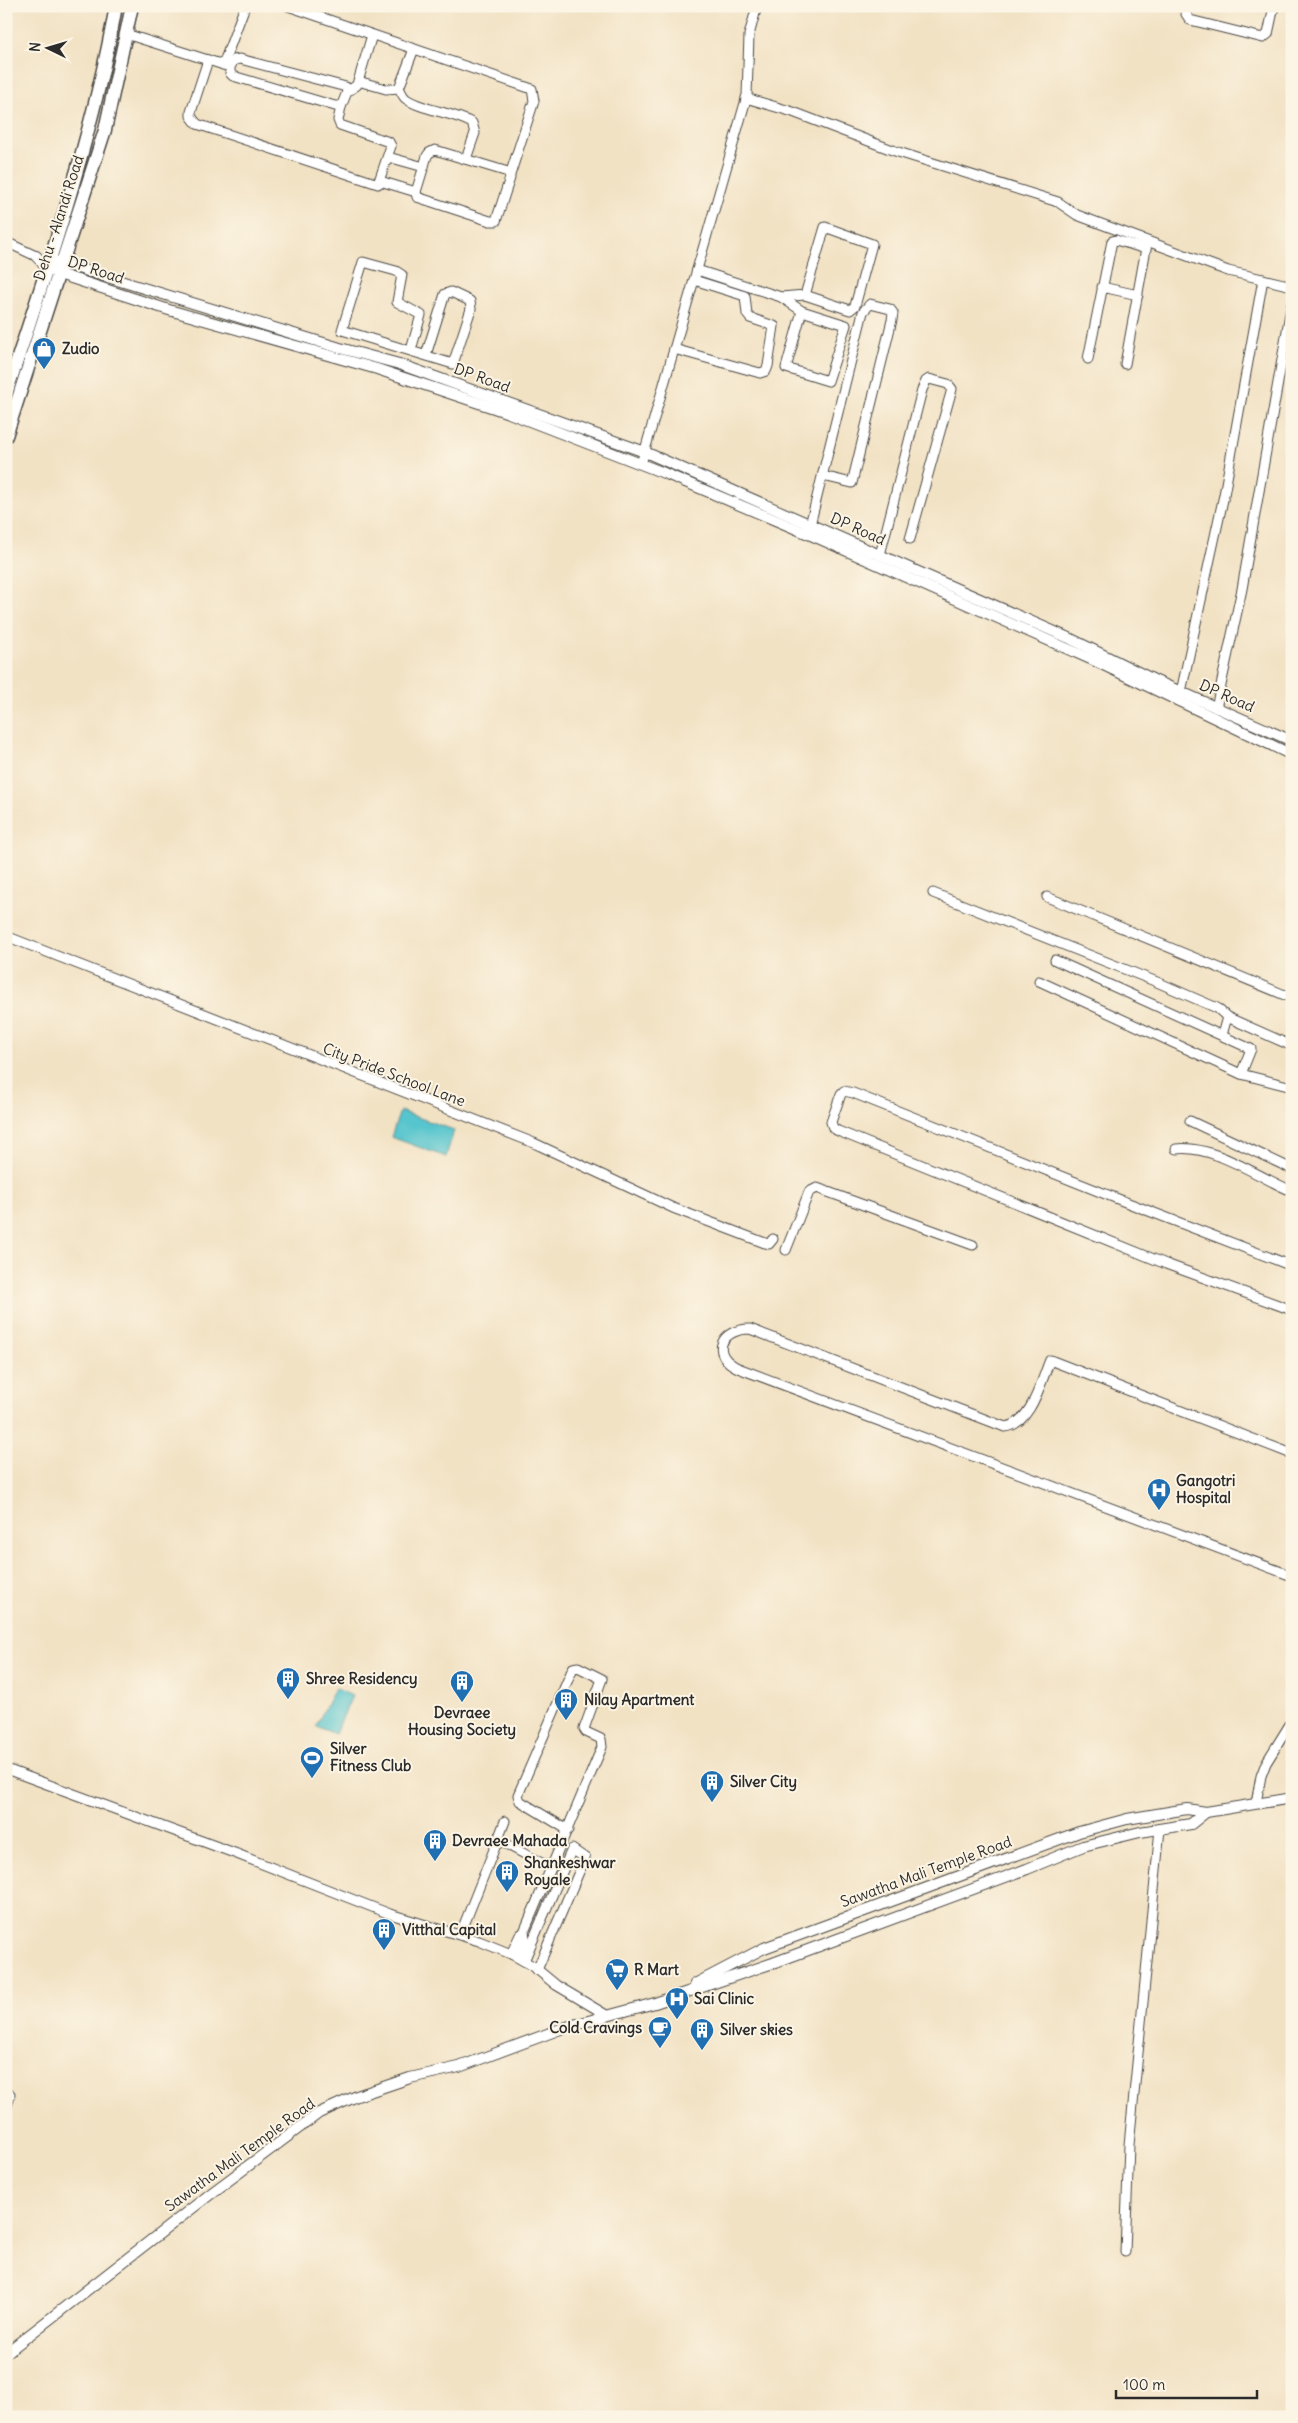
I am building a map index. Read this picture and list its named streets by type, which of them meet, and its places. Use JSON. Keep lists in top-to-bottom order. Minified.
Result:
{"streets":{"main road":["Dehu - Alandi Road"],"street":["DP Road","City Pride School Lane","Sawatha Mali Temple Road"]},"crossings":[["Dehu - Alandi Road","DP Road"]],"places":{"shop":["Zudio"],"hospital":["Gangotri Hospital","Sai Clinic"],"building":["Shree Residency","Devraee Housing Society","Nilay Apartment","Silver City","Devraee Mahada","Shankeshwar Royale","Vitthal Capital","Silver skies"],"sports":["Silver Fitness Club"],"supermarket":["R Mart"],"cafe":["Cold Cravings"]},"scale_bar":"100 m","north":"left"}
